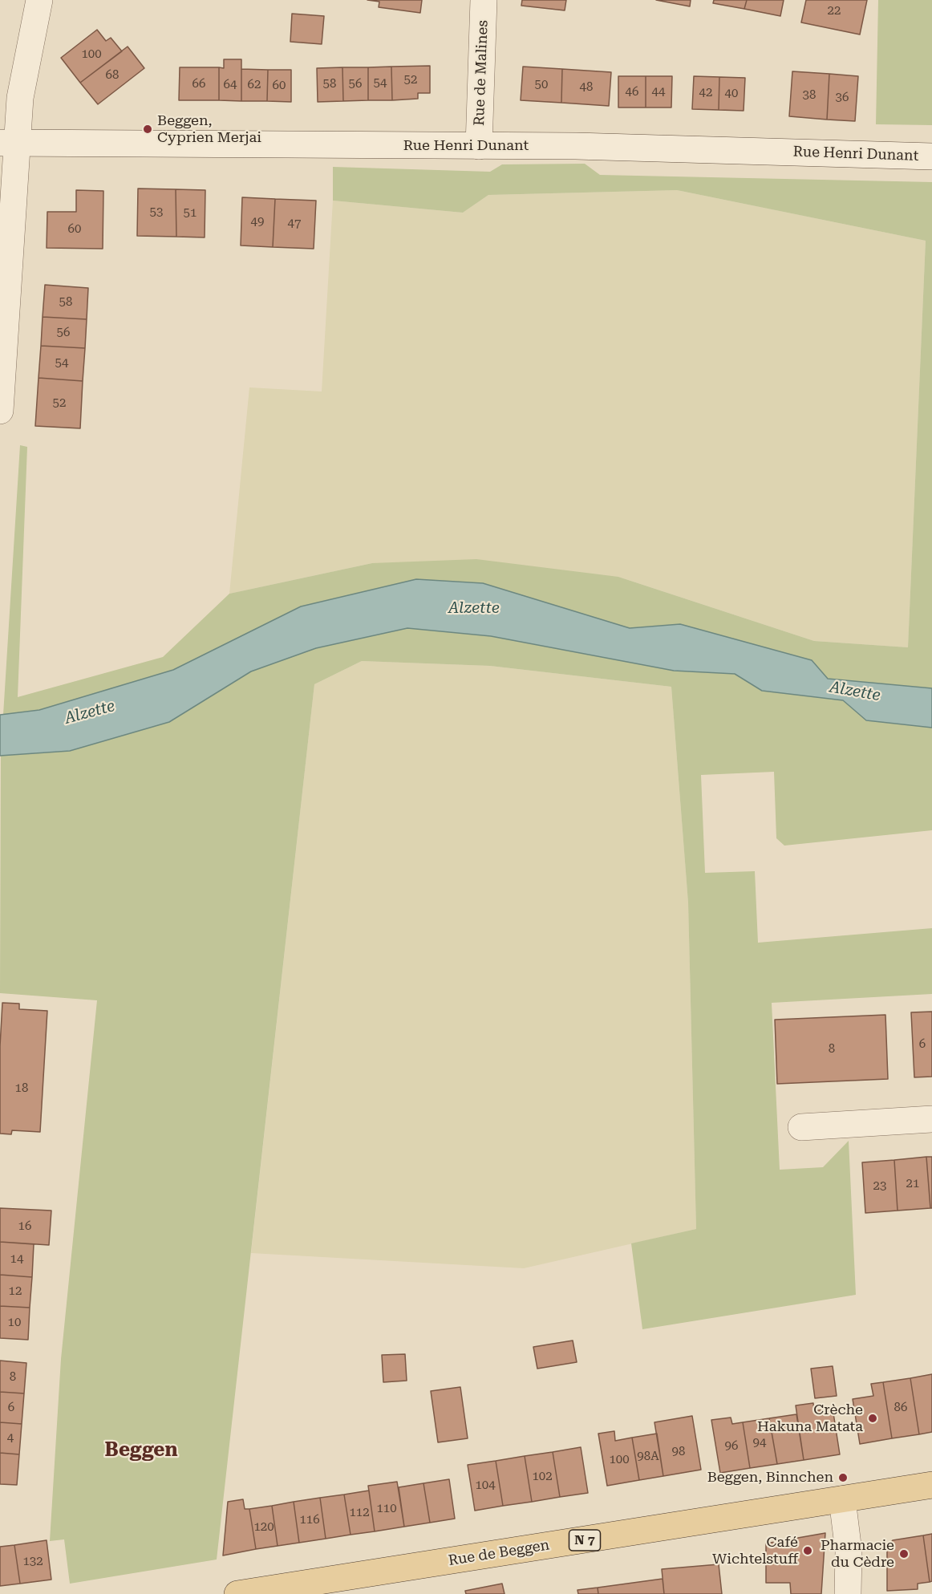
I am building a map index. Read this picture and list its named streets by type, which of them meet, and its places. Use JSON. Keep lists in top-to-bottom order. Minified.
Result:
{"streets":{"main road":["Rue de Malines","Rue Henri Dunant","N 7","Rue de Beggen"]},"crossings":[["Rue de Malines","Rue Henri Dunant"]],"districts":["Beggen"],"water":["Alzette"],"places":["Beggen, Cyprien Merjai","Crèche Hakuna Matata","Beggen, Binnchen","Café Wichtelstuff","Pharmacie du Cèdre"],"house_numbers":["22","100","68","52","54","66","58","56","64","62","50","60","48","46","44","42","40","38","36","53","51","49","47","60","58","56","54","52","6","8","18","21","23","16","14","12","10","8","6","86","4","94","96","98","98A","100","102","104","110","112","116","120","132"]}
